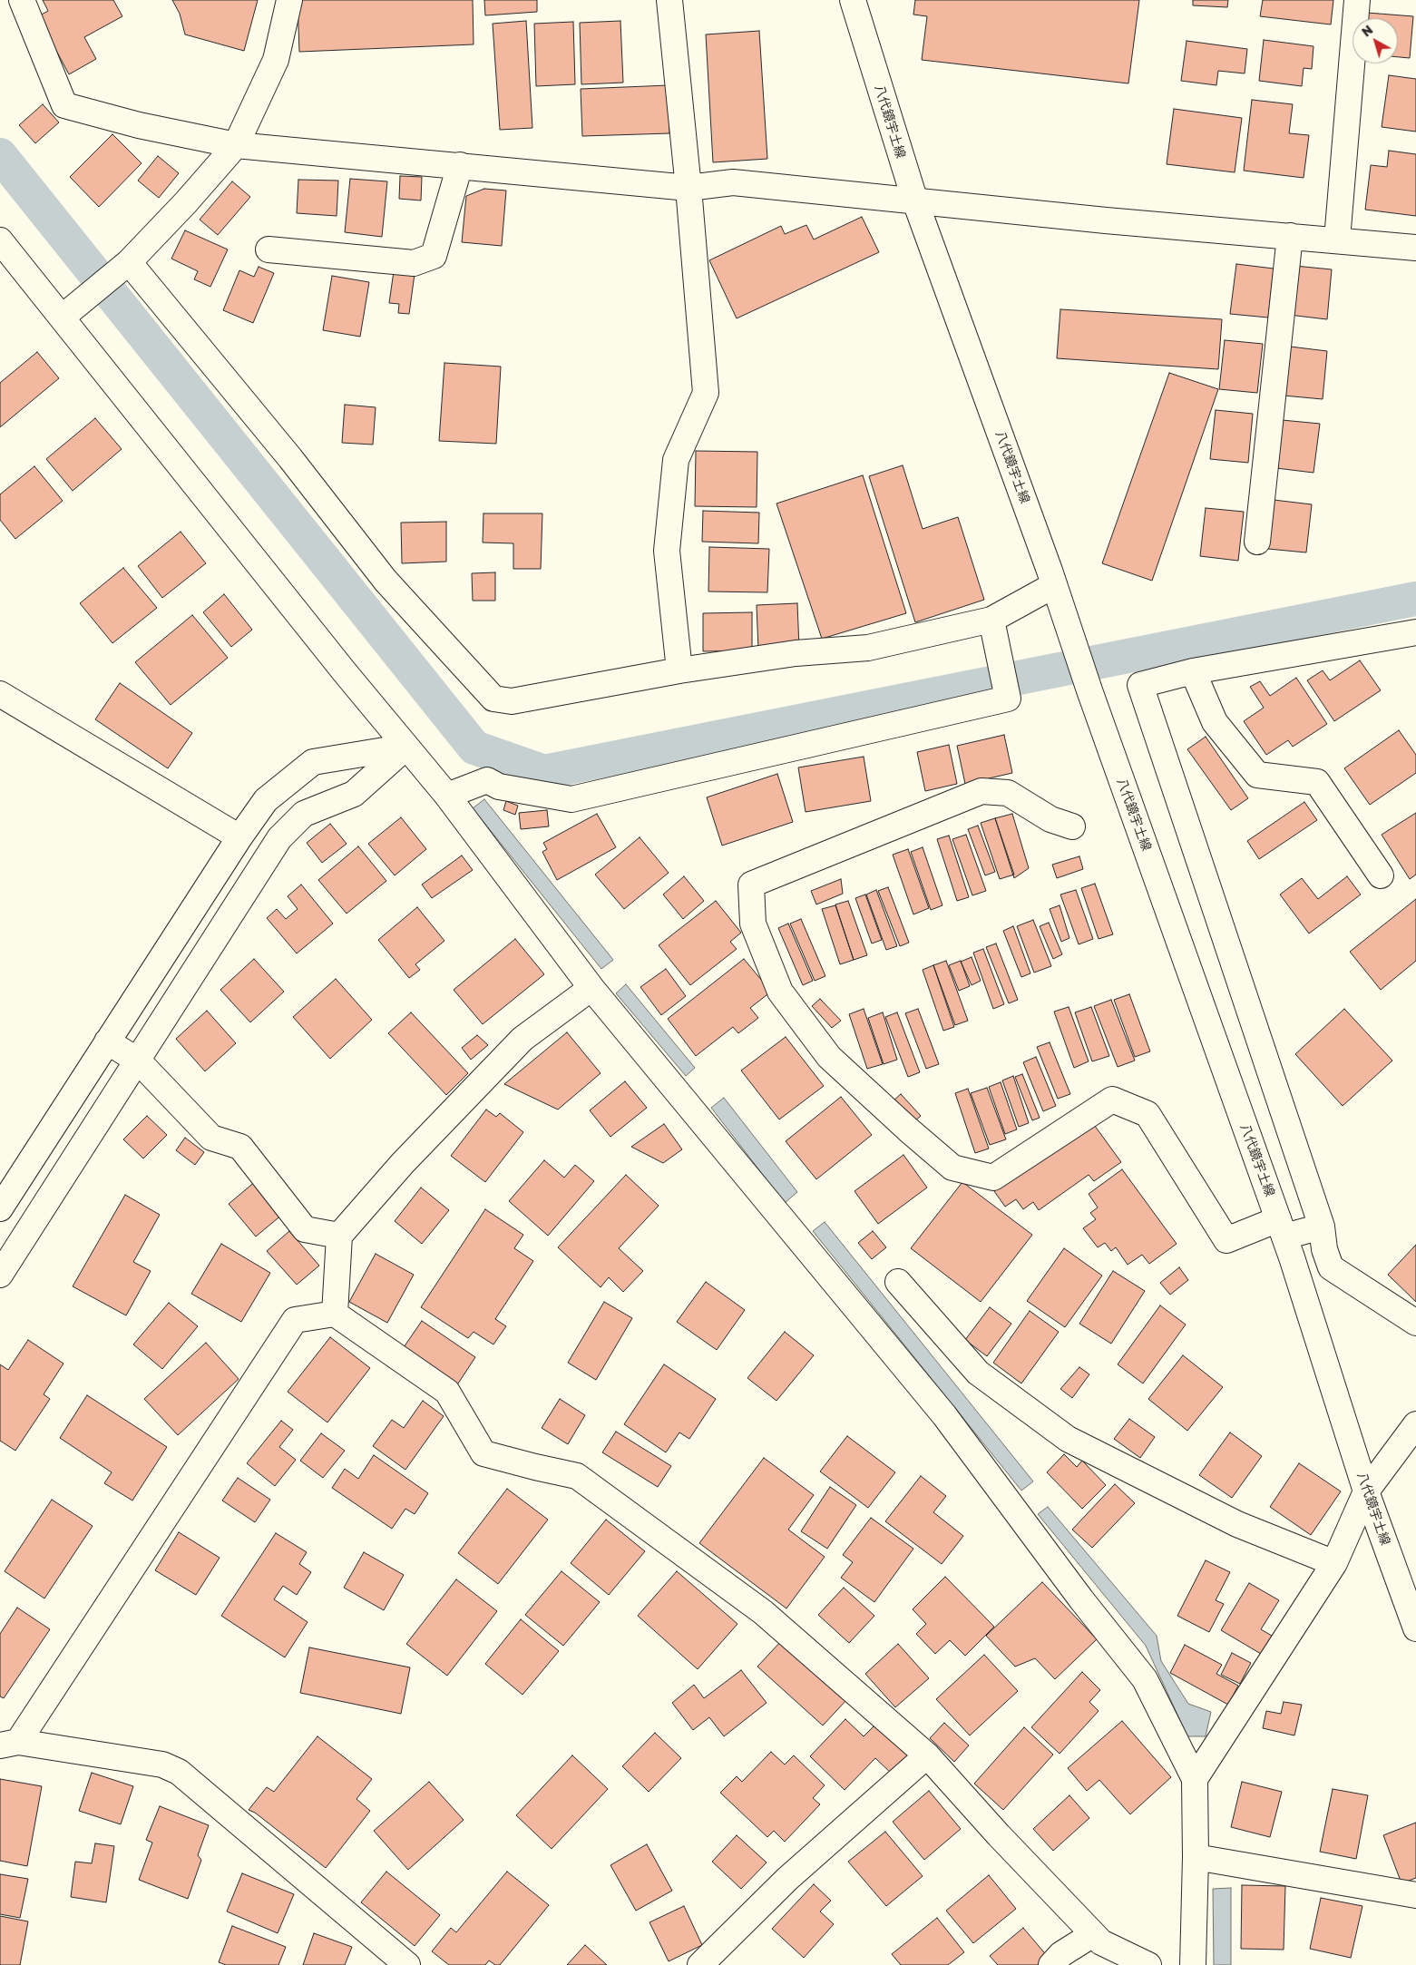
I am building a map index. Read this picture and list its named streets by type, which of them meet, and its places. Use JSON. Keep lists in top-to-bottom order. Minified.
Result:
{"streets":{"street":["八代鏡宇土線"]},"north":"top left"}
